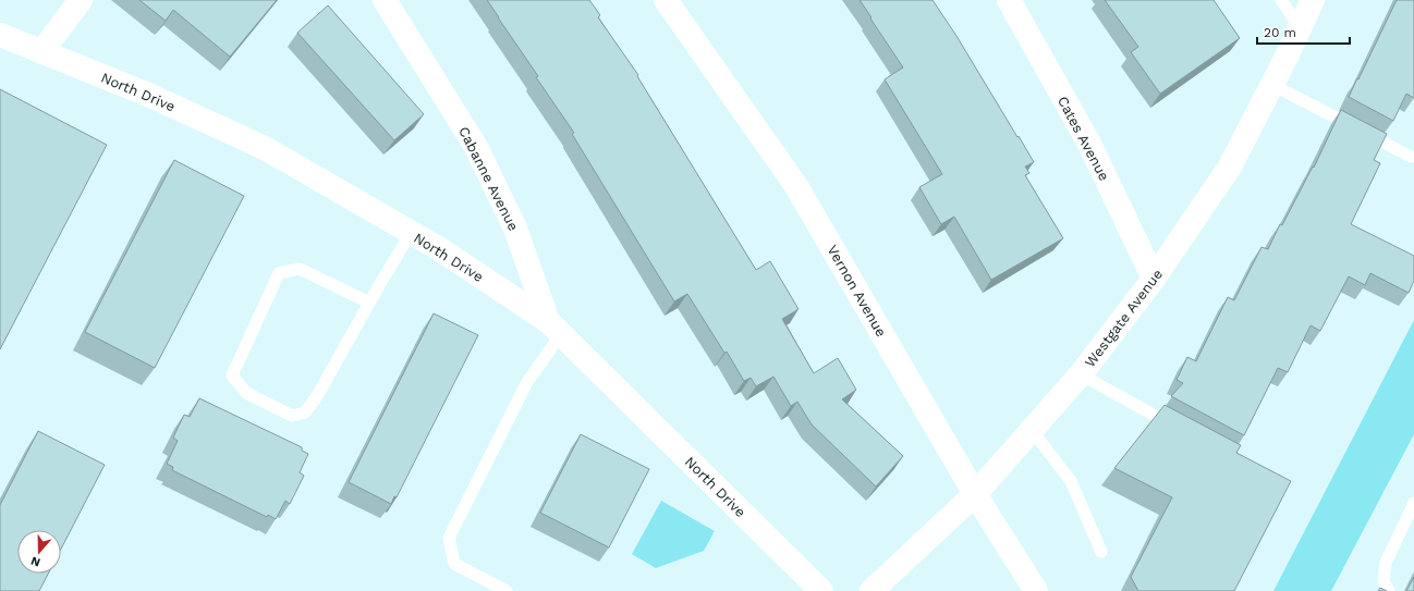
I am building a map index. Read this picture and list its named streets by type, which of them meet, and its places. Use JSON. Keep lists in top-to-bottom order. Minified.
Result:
{"streets":{"street":["North Drive","Cates Avenue","Cabanne Avenue","Vernon Avenue","Westgate Avenue"]},"crossings":[["North Drive","Cabanne Avenue"],["Cates Avenue","Westgate Avenue"],["Vernon Avenue","Westgate Avenue"]],"scale_bar":"20 m","north":"bottom"}
